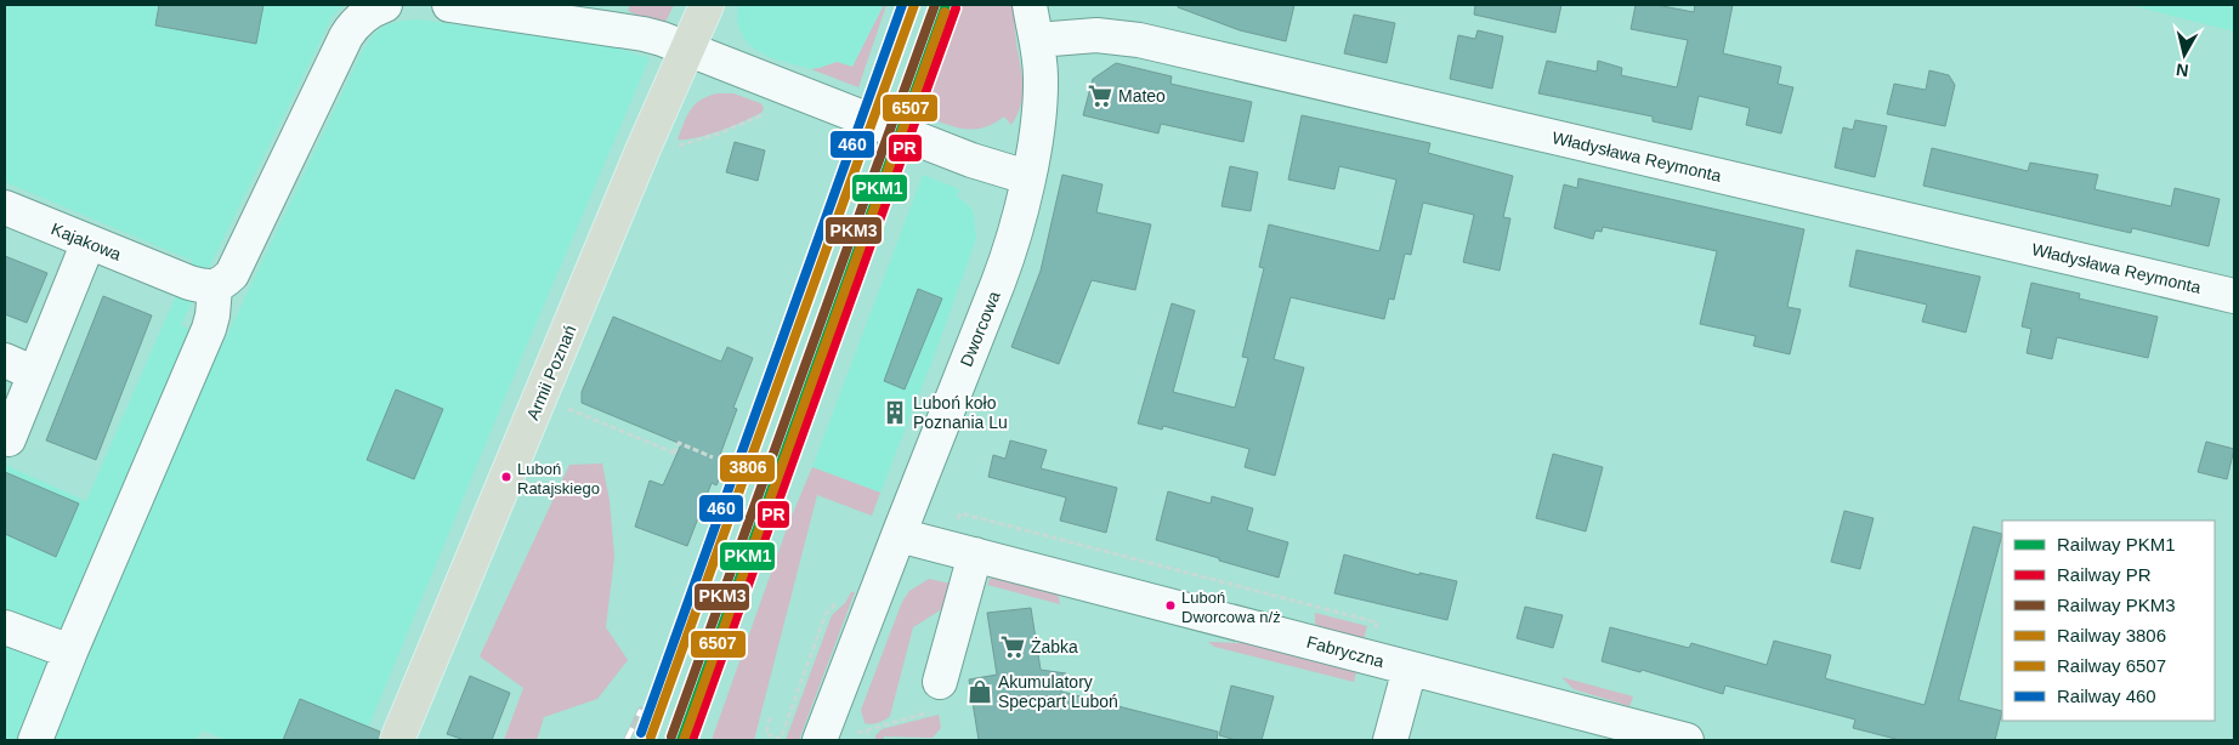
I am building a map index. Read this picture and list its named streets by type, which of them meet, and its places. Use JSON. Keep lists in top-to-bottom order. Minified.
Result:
{"streets":{"main road":["Armii Poznań"],"street":["Władysława Reymonta","Kajakowa","Dworcowa","Fabryczna"]},"crossings":[["Władysława Reymonta","Dworcowa"],["Dworcowa","Fabryczna"]],"places":{"supermarket":["Mateo","Żabka"],"building":["Luboń koło Poznania Lu"],"other":["Luboń Ratajskiego","Luboń Dworcowa n/ż"],"shop":["Akumulatory Specpart Luboń"]},"lines":["rail line PKM1","rail line PKM3","rail line 3806","rail line 460","rail line PR","rail line 6507"],"legend":["Railway PKM1","Railway PR","Railway PKM3","Railway 3806","Railway 6507","Railway 460"],"north":"bottom"}
